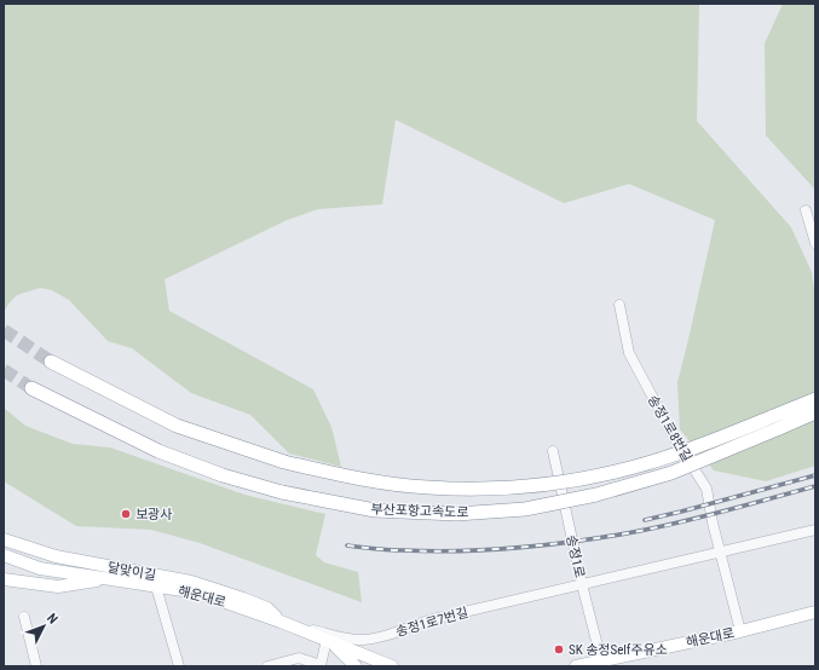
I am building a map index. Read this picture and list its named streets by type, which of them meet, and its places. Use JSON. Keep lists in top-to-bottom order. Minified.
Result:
{"streets":{"highway":["부산포항고속도로"],"main road":["달맞이길","해운대로"],"street":["송정1로8번길","송정1로","송정1로7번길"]},"crossings":[["송정1로8번길","해운대로"],["송정1로","해운대로"],["송정1로","송정1로7번길"],["달맞이길","해운대로"],["달맞이길","송정1로7번길"],["해운대로","송정1로7번길"]],"places":["보광사","SK 송정Self주유소"],"north":"top right"}
